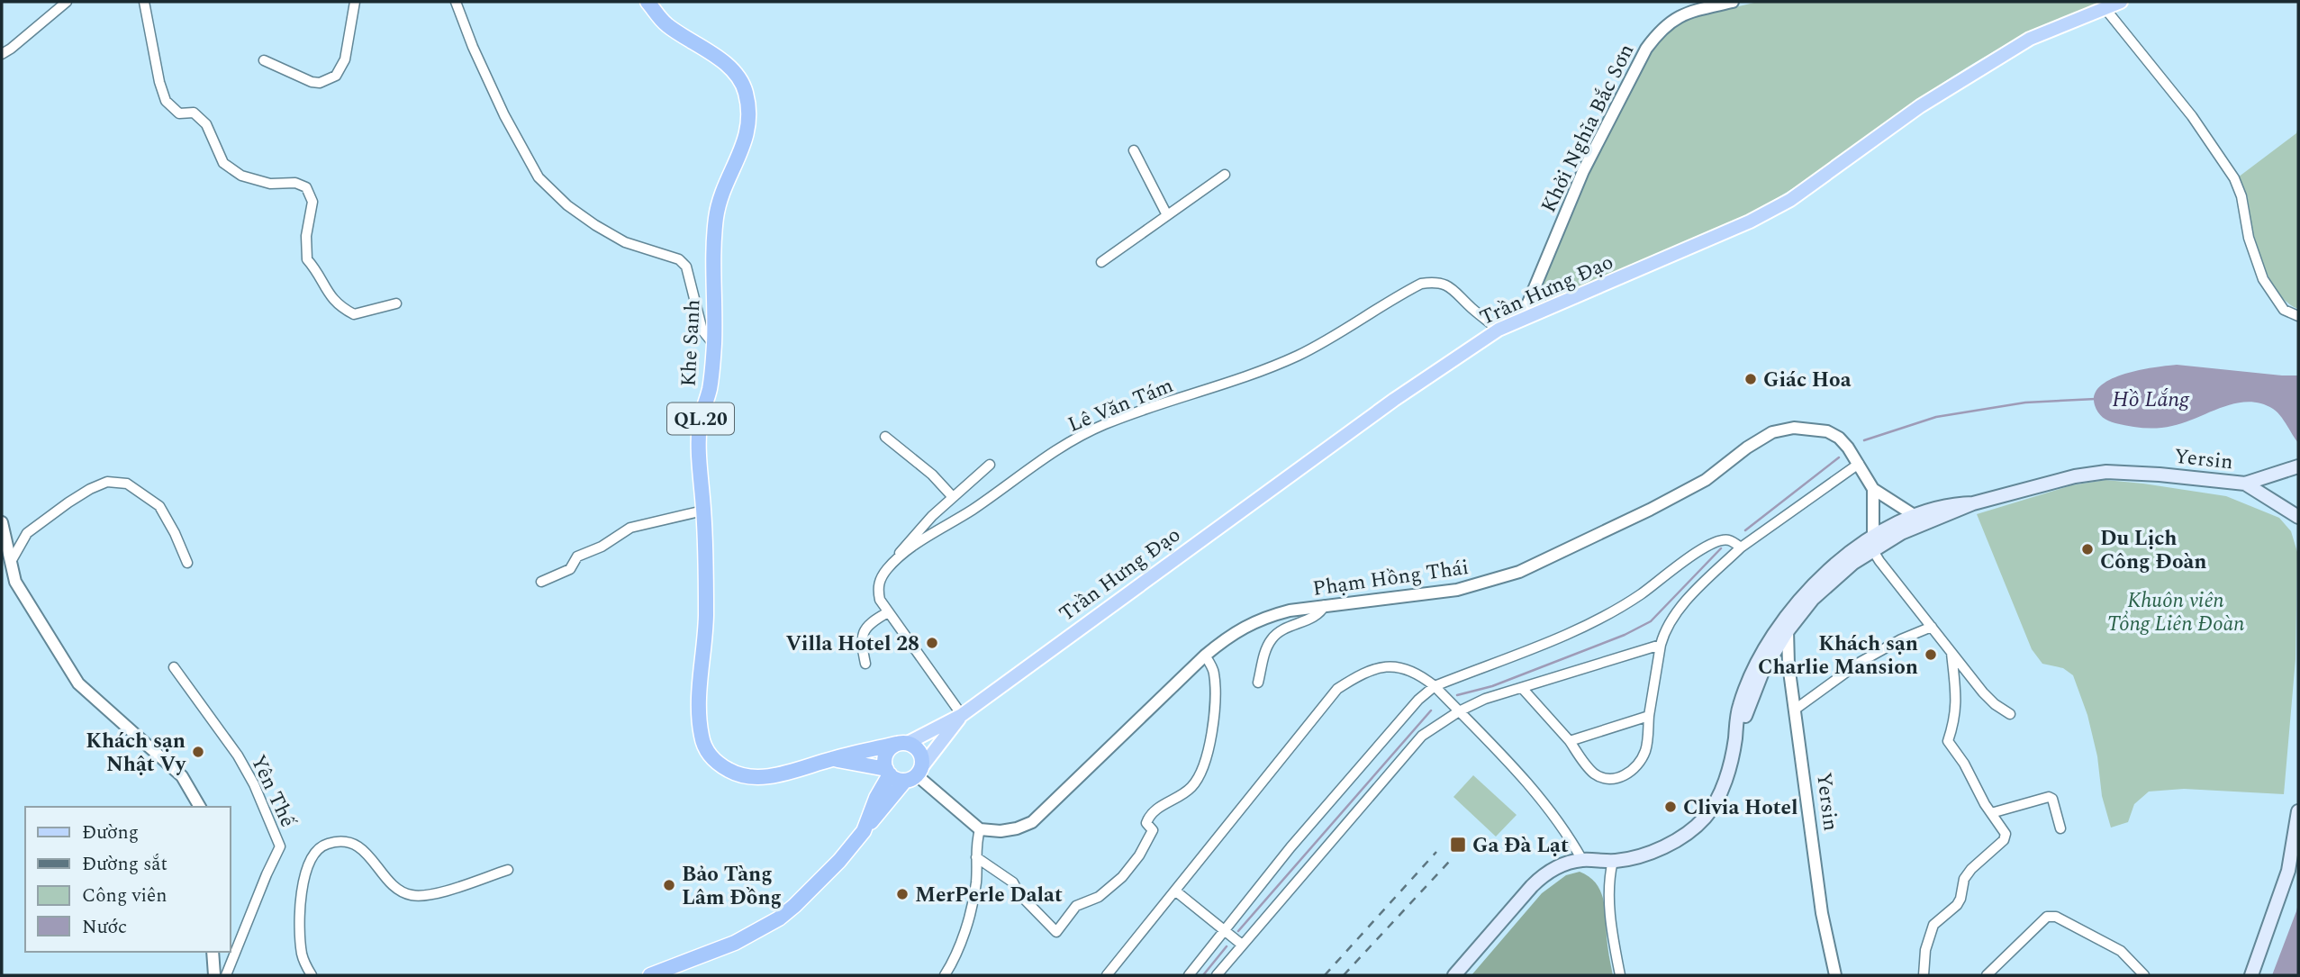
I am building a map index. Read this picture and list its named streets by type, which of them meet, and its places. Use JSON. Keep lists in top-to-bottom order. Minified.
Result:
{"streets":{"highway":["Khe Sanh","QL.20"],"main road":["Trần Hưng Đạo","Yersin"],"street":["Khởi Nghĩa Bắc Sơn","Lê Văn Tám","Phạm Hồng Thái","Yên Thế"]},"crossings":[["Khởi Nghĩa Bắc Sơn","Trần Hưng Đạo"],["Trần Hưng Đạo","Khe Sanh"],["Trần Hưng Đạo","Lê Văn Tám"],["Trần Hưng Đạo","QL.20"],["Khe Sanh","QL.20"],["Yersin","Phạm Hồng Thái"]],"water":["Hồ Lắng"],"parks":["Khuôn viên Tổng Liên Đoàn"],"places":{"other":["Giác Hoa","Du Lịch Công Đoàn","Villa Hotel 28","Khách sạn Charlie Mansion","Khách sạn Nhật Vy","Clivia Hotel","Bảo Tàng Lâm Đồng","MerPerle Dalat"],"transit":["Ga Đà Lạt"]},"legend":["Đường","Đường sắt","Công viên","Nước"]}
